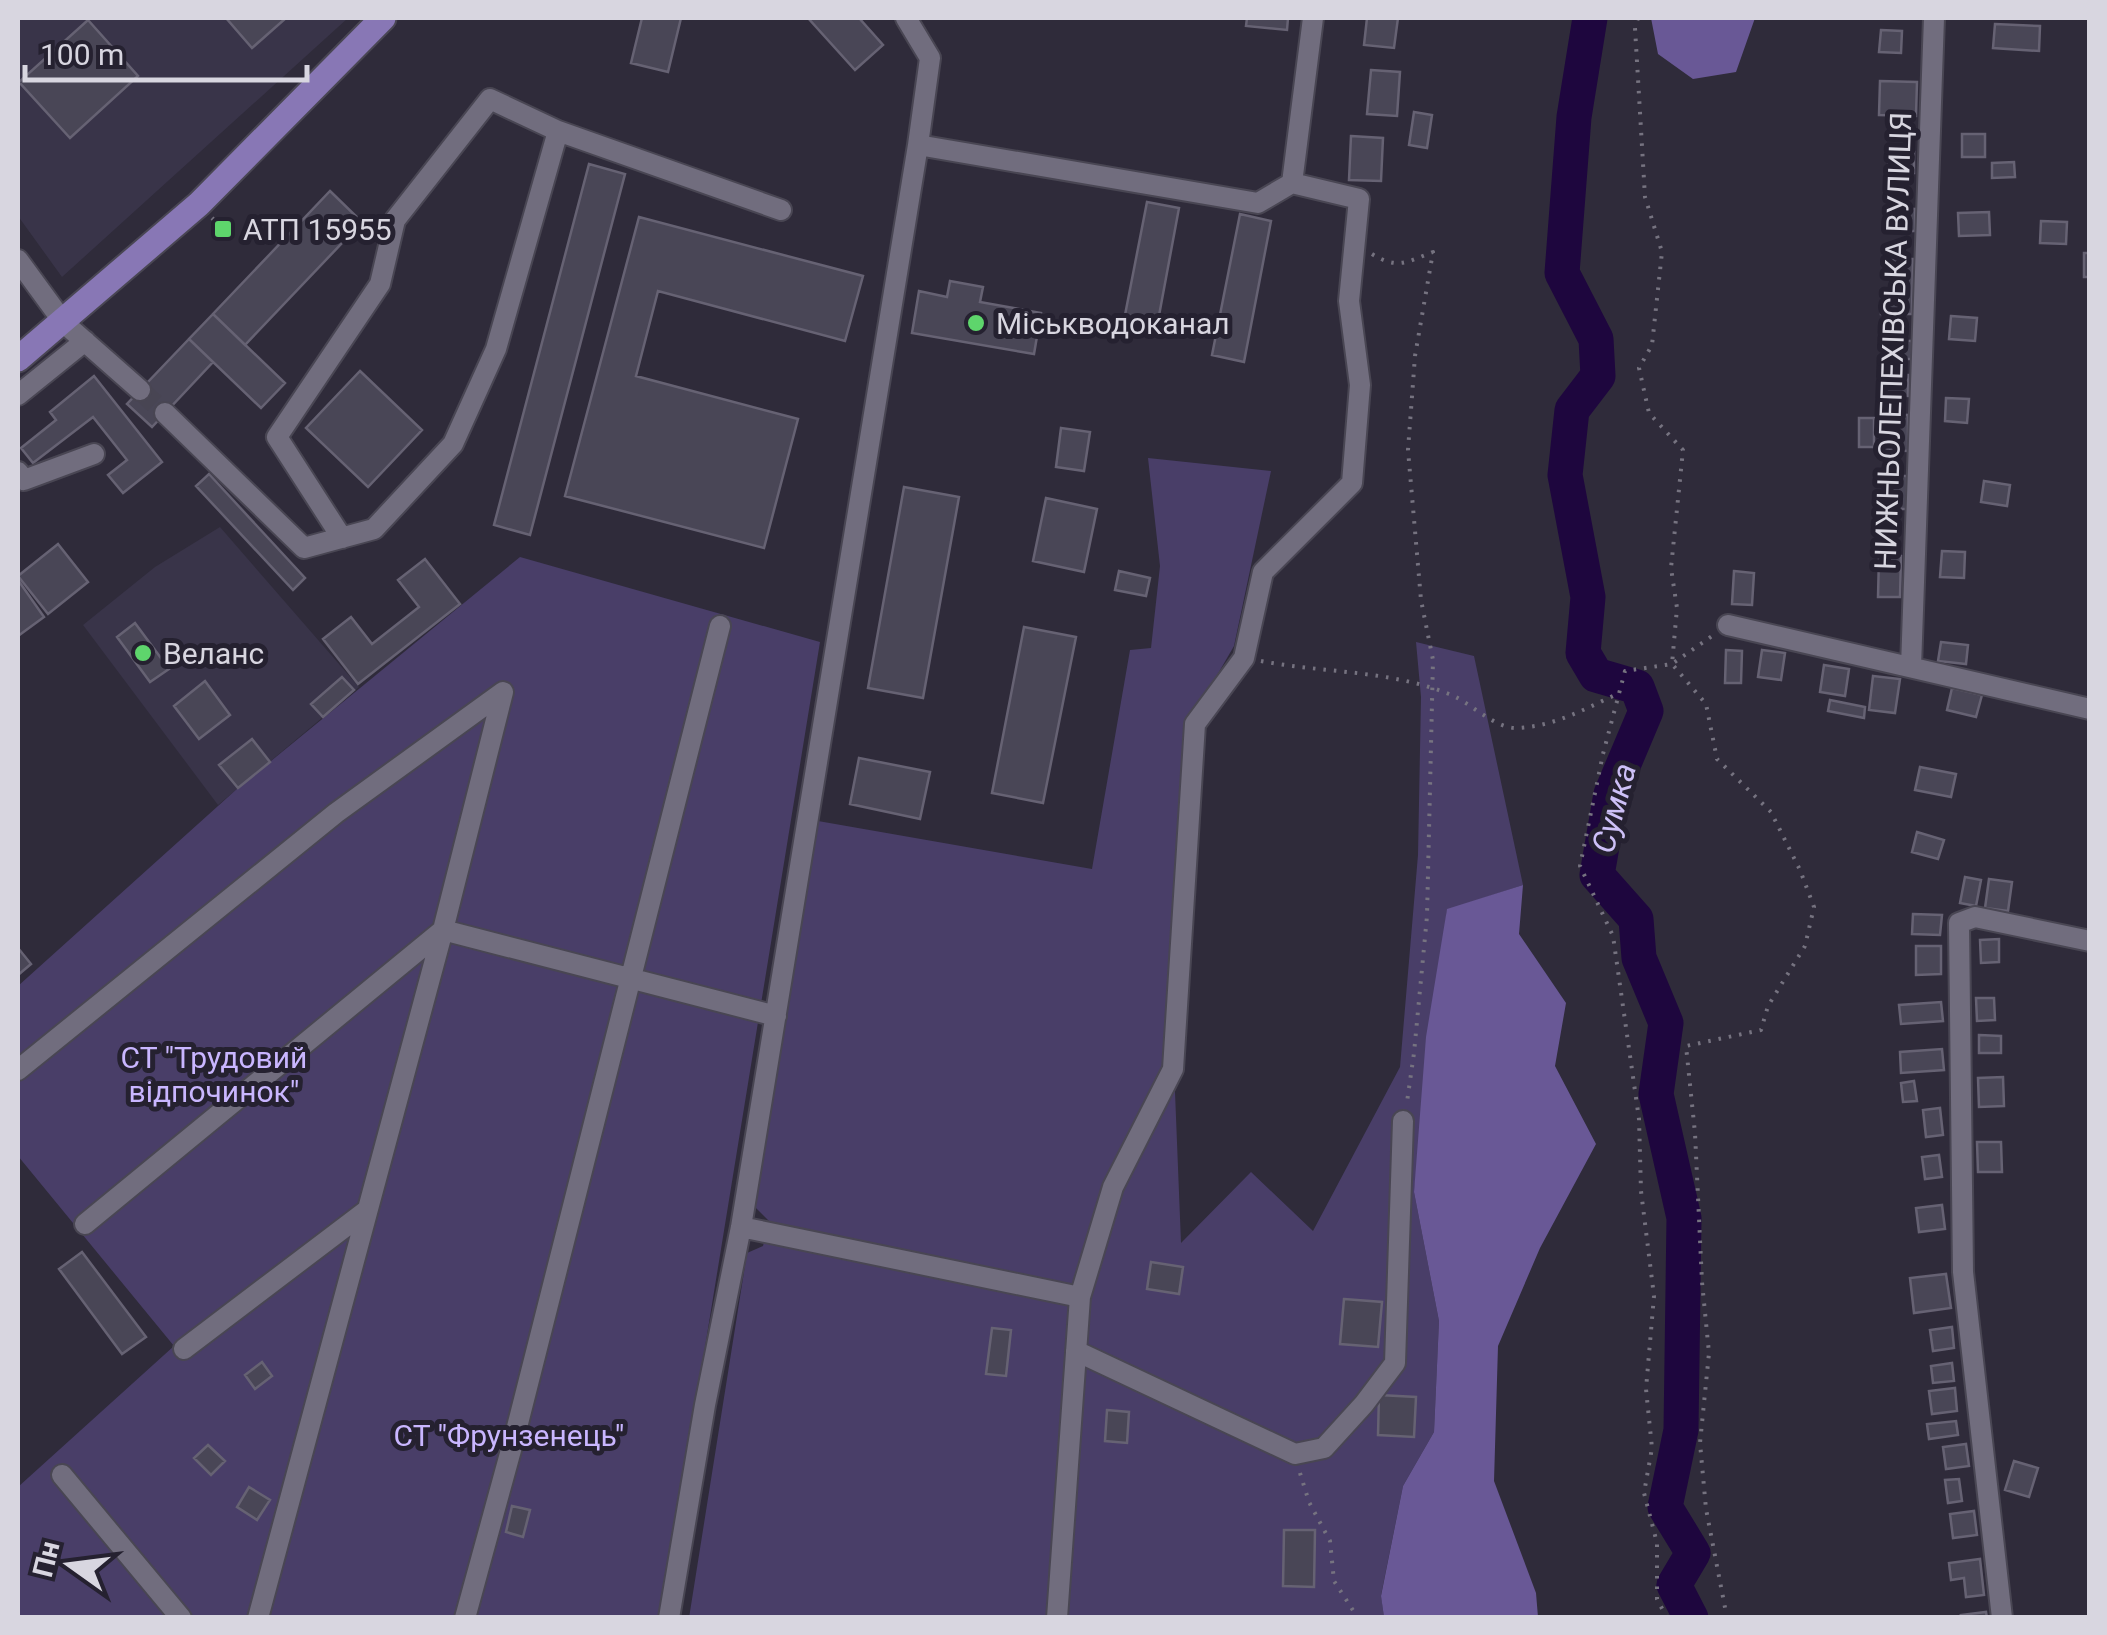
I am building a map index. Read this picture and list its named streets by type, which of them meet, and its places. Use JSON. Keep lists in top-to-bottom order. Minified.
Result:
{"streets":{"street":["НИЖНЬОЛЕПЕХІВСЬКА ВУЛИЦЯ"]},"water":["Сумка"],"parks":["СТ \"Трудовий відпочинок\"","СТ \"Фрунзенець\""],"places":{"transit":["АТП 15955"],"other":["Міськводоканал","Веланс"]},"scale_bar":"100 m","north":"left"}
